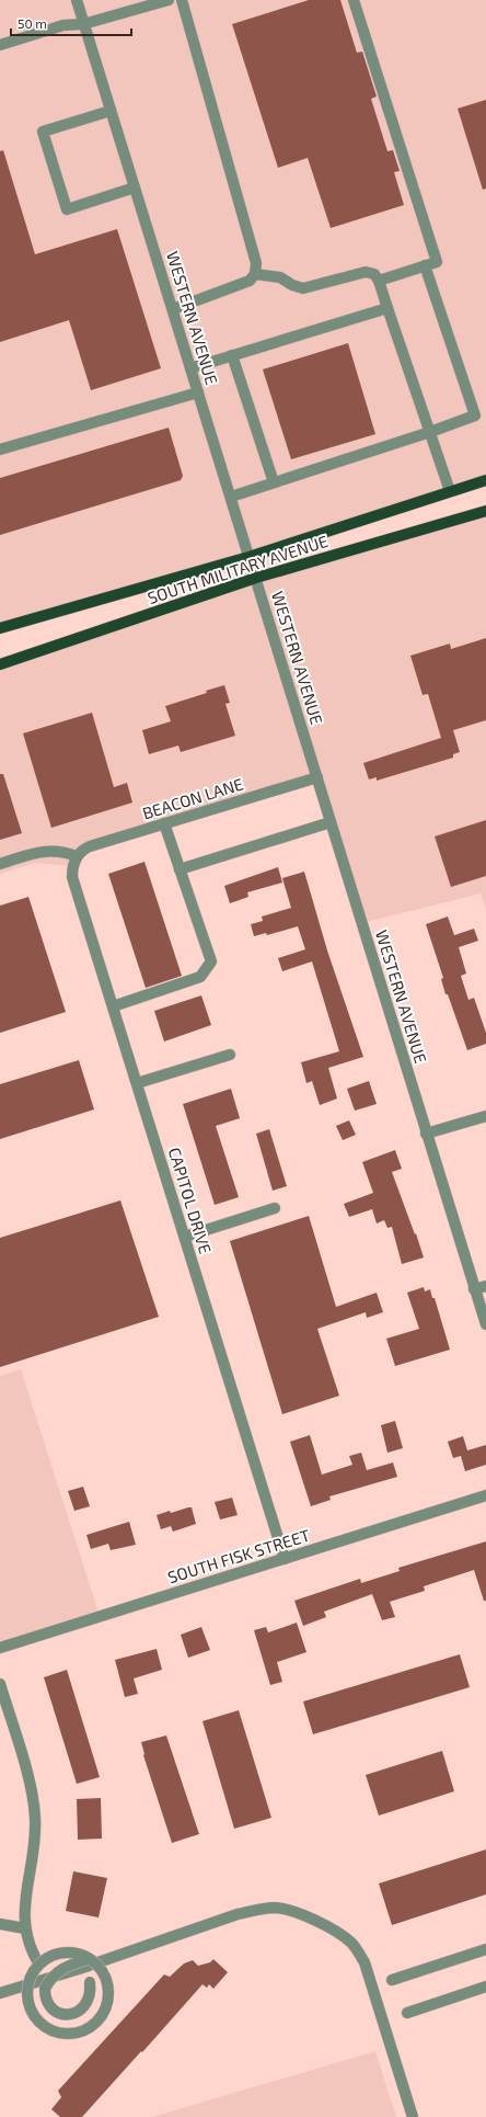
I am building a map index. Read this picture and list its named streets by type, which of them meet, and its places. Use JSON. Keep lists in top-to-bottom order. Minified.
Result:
{"streets":{"main road":["SOUTH MILITARY AVENUE"],"street":["WESTERN AVENUE","BEACON LANE","CAPITOL DRIVE","SOUTH FISK STREET"]},"crossings":[["WESTERN AVENUE","SOUTH MILITARY AVENUE"],["WESTERN AVENUE","BEACON LANE"],["BEACON LANE","CAPITOL DRIVE"],["CAPITOL DRIVE","SOUTH FISK STREET"]],"scale_bar":"50 m"}
